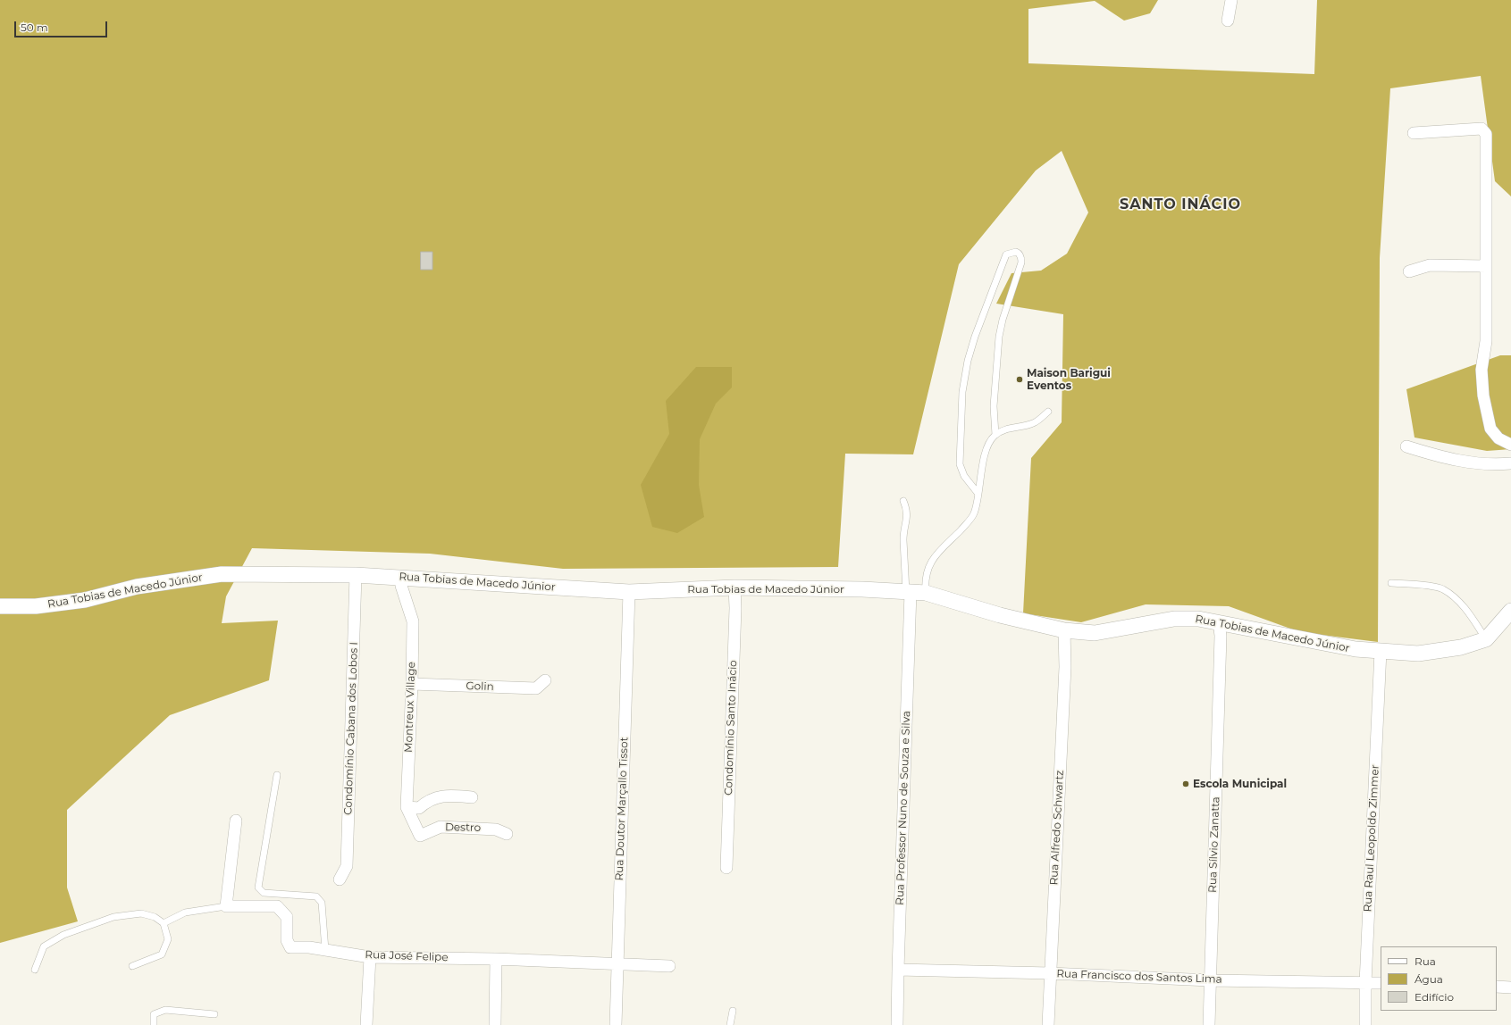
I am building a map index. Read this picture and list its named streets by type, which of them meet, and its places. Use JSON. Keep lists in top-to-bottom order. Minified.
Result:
{"streets":{"street":["Rua Tobias de Macedo Júnior","Golin","Montreux Village","Condomínio Santo Inácio","Condomínio Cabana dos Lobos I","Rua Professor Nuno de Souza e Silva","Rua Doutor Marçallo Tissot","Destro","Rua Alfredo Schwartz","Rua Raul Leopoldo Zimmer","Rua Sílvio Zanatta","Rua José Felipe","Rua Francisco dos Santos Lima"]},"crossings":[["Rua Tobias de Macedo Júnior","Montreux Village"],["Rua Tobias de Macedo Júnior","Condomínio Santo Inácio"],["Rua Tobias de Macedo Júnior","Condomínio Cabana dos Lobos I"],["Rua Tobias de Macedo Júnior","Rua Professor Nuno de Souza e Silva"],["Rua Tobias de Macedo Júnior","Rua Doutor Marçallo Tissot"],["Rua Tobias de Macedo Júnior","Rua Alfredo Schwartz"],["Rua Tobias de Macedo Júnior","Rua Raul Leopoldo Zimmer"],["Rua Tobias de Macedo Júnior","Rua Sílvio Zanatta"],["Golin","Montreux Village"],["Montreux Village","Destro"],["Rua Professor Nuno de Souza e Silva","Rua Francisco dos Santos Lima"],["Rua Doutor Marçallo Tissot","Rua José Felipe"],["Rua Alfredo Schwartz","Rua Francisco dos Santos Lima"],["Rua Raul Leopoldo Zimmer","Rua Francisco dos Santos Lima"],["Rua Sílvio Zanatta","Rua Francisco dos Santos Lima"]],"districts":["SANTO INÁCIO"],"places":["Maison Barigui Eventos","Escola Municipal"],"legend":["Rua","Água","Edifício"],"scale_bar":"50 m"}
